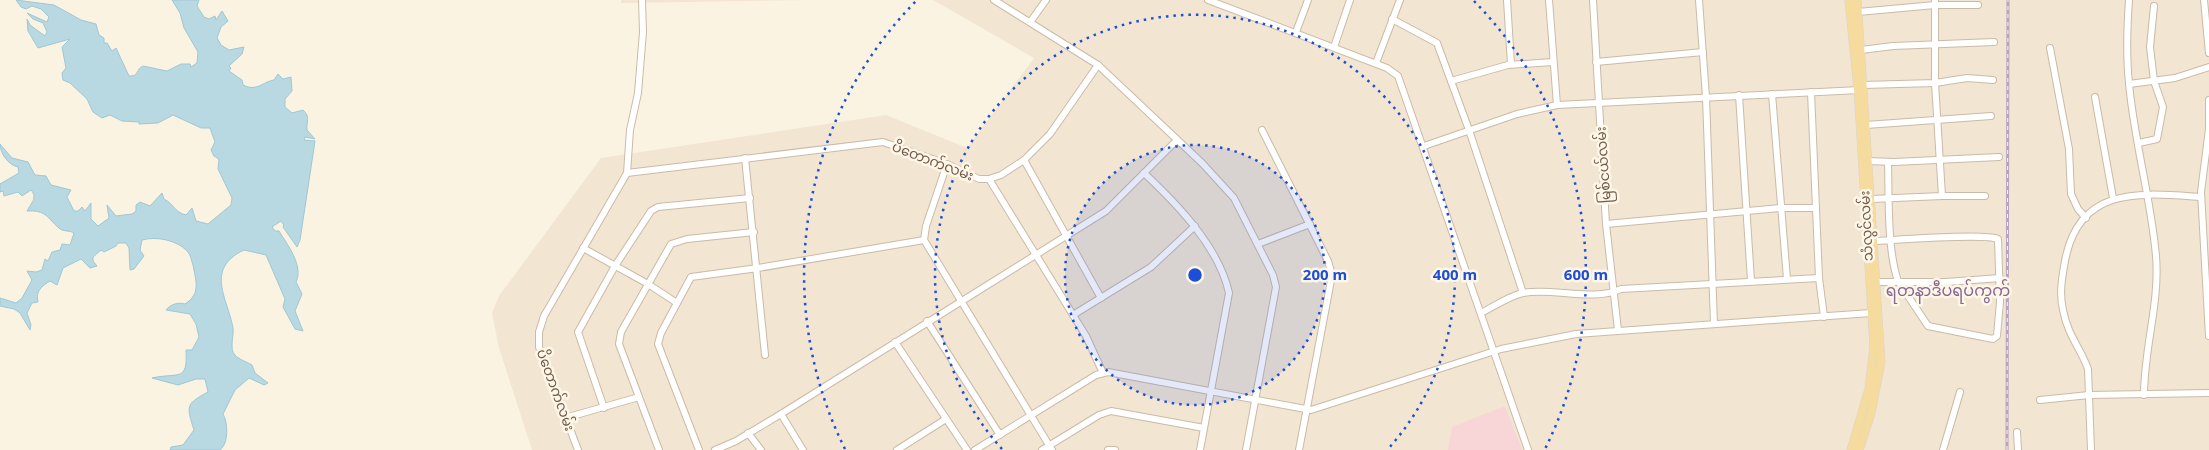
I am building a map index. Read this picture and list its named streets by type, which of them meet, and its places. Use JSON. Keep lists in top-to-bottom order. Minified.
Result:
{"streets":{"main road":["သံလွင်လမ်း"],"street":["ပိတောက်လမ်း","မြစ်ငယ်လမ်း"]},"districts":["ရတနာဒီပရပ်ကွက်"],"rings":["200 m","400 m","600 m"]}
